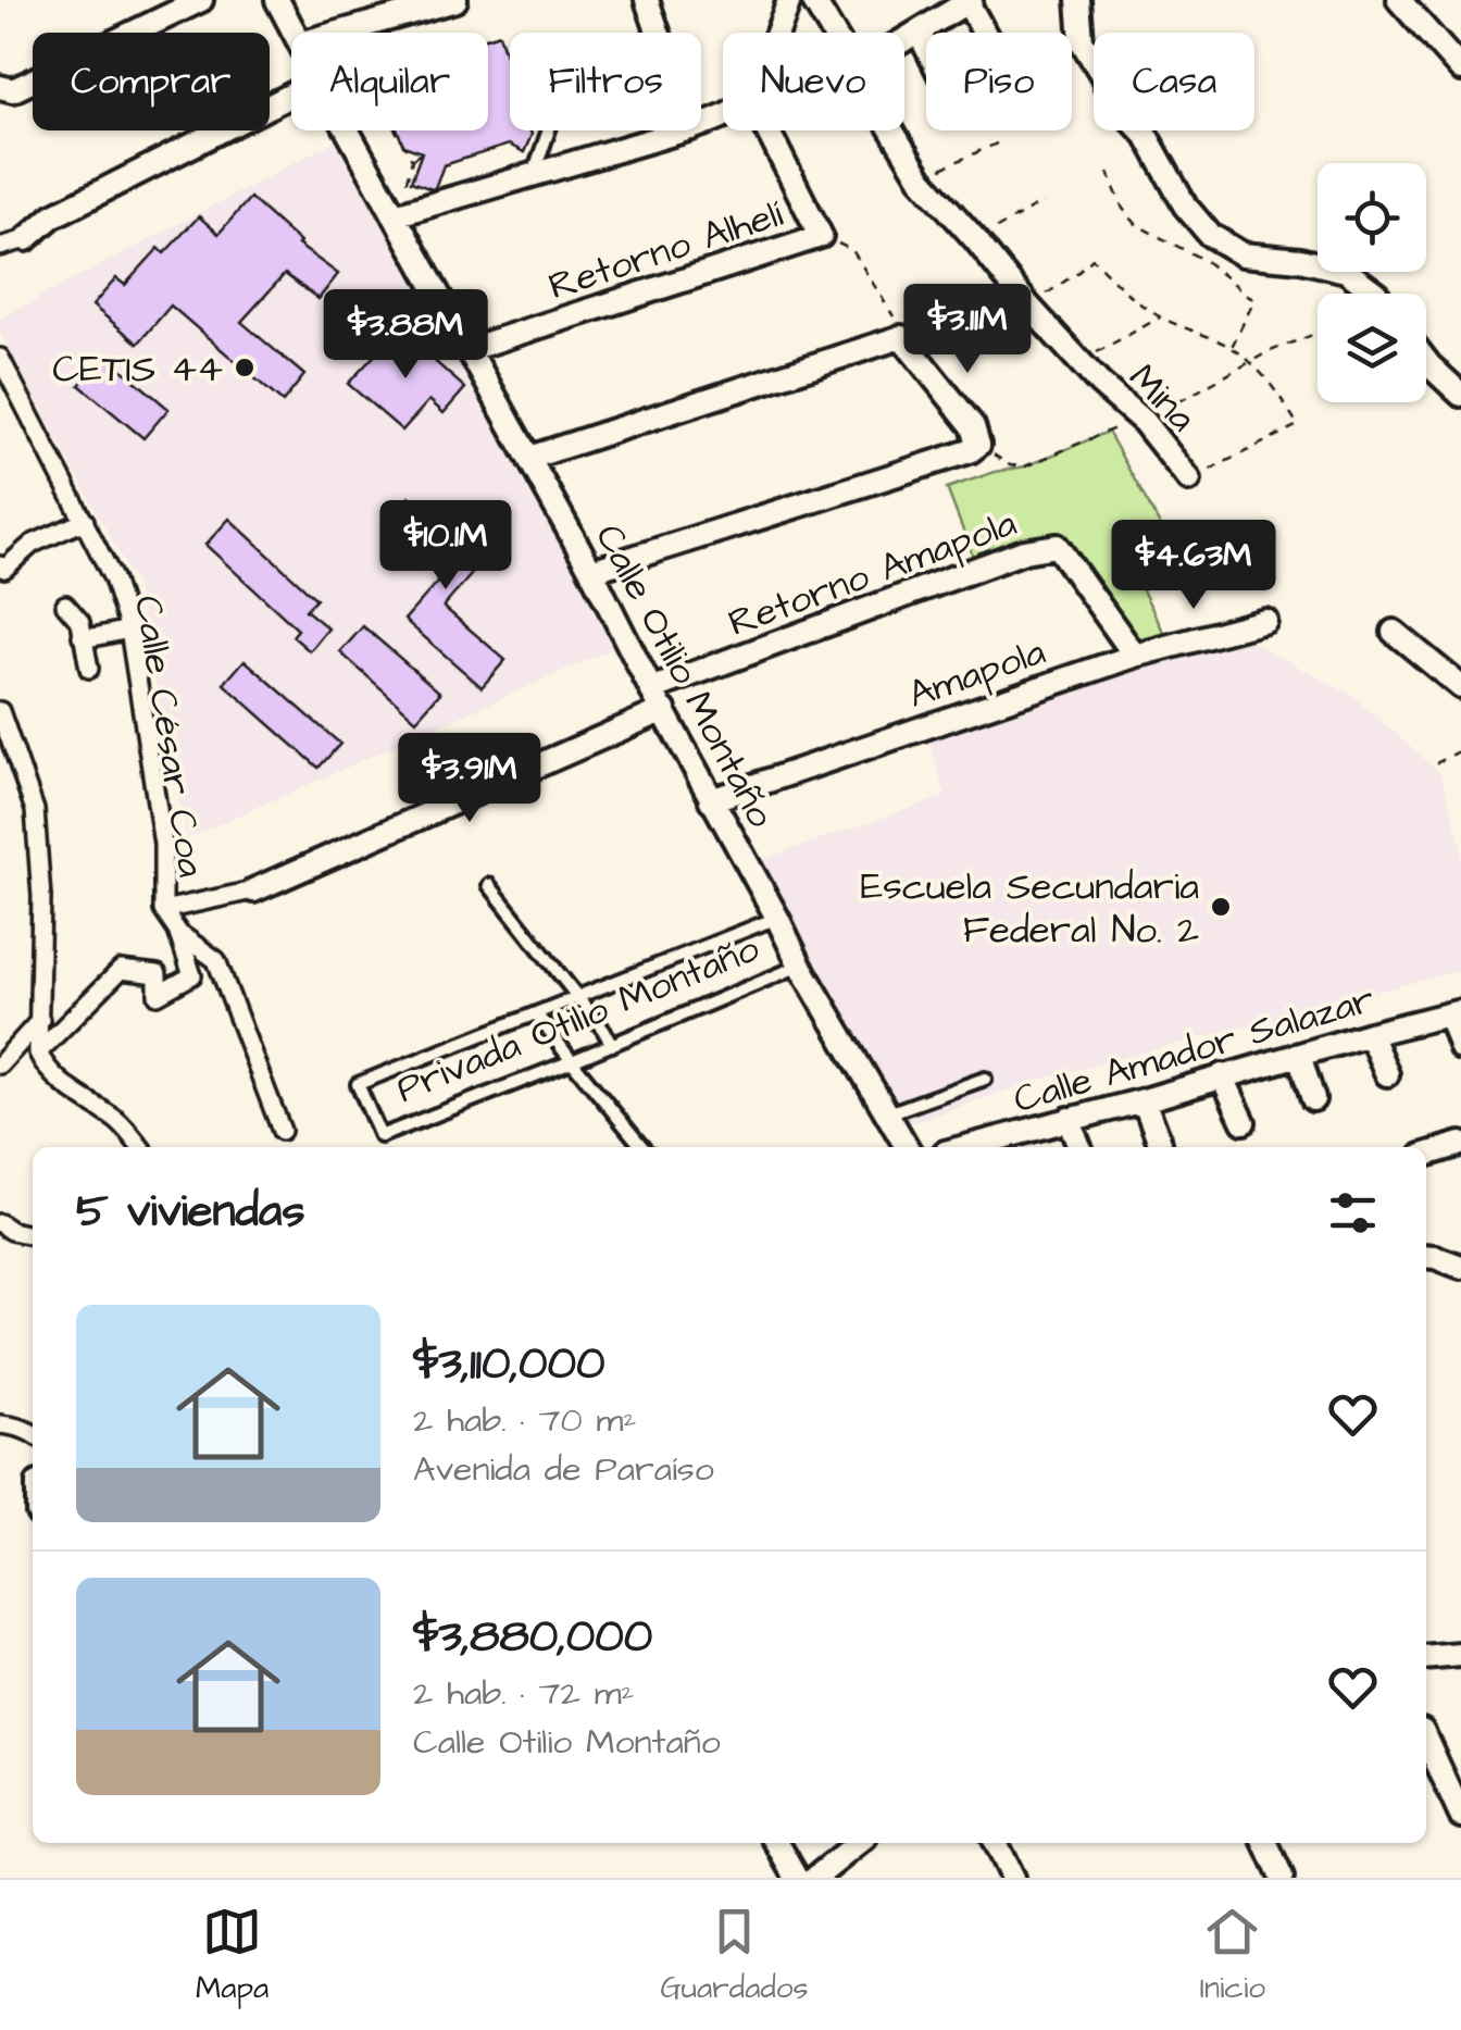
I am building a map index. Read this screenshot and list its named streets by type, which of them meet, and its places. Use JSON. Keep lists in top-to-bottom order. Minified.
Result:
{"streets":{"street":["Retorno Alhelí","Mina","Retorno Amapola","Amapola","Calle Otilio Montaño","Calle César Coa","Calle Amador Salazar"],"lane":["Privada Otilio Montaño"]},"crossings":[["Retorno Alhelí","Calle Otilio Montaño"],["Retorno Amapola","Amapola"],["Retorno Amapola","Calle Otilio Montaño"],["Amapola","Calle Otilio Montaño"],["Calle Otilio Montaño","Privada Otilio Montaño"]],"places":["CETIS 44","Escuela Secundaria Federal No. 2"],"page":{"chip":["Comprar","Alquilar","Filtros","Nuevo","Piso","Casa"],"price":["$3.11M","$3.88M","$10.1M","$4.63M","$3.91M"],"heading":"5 viviendas","list":[{"name":"$3,110,000","note":"2 hab. · 70 m² · Avenida de Paraíso"},{"name":"$3,880,000","note":"2 hab. · 72 m² · Calle Otilio Montaño"}],"tabs":["Mapa","Guardados","Inicio"]}}
